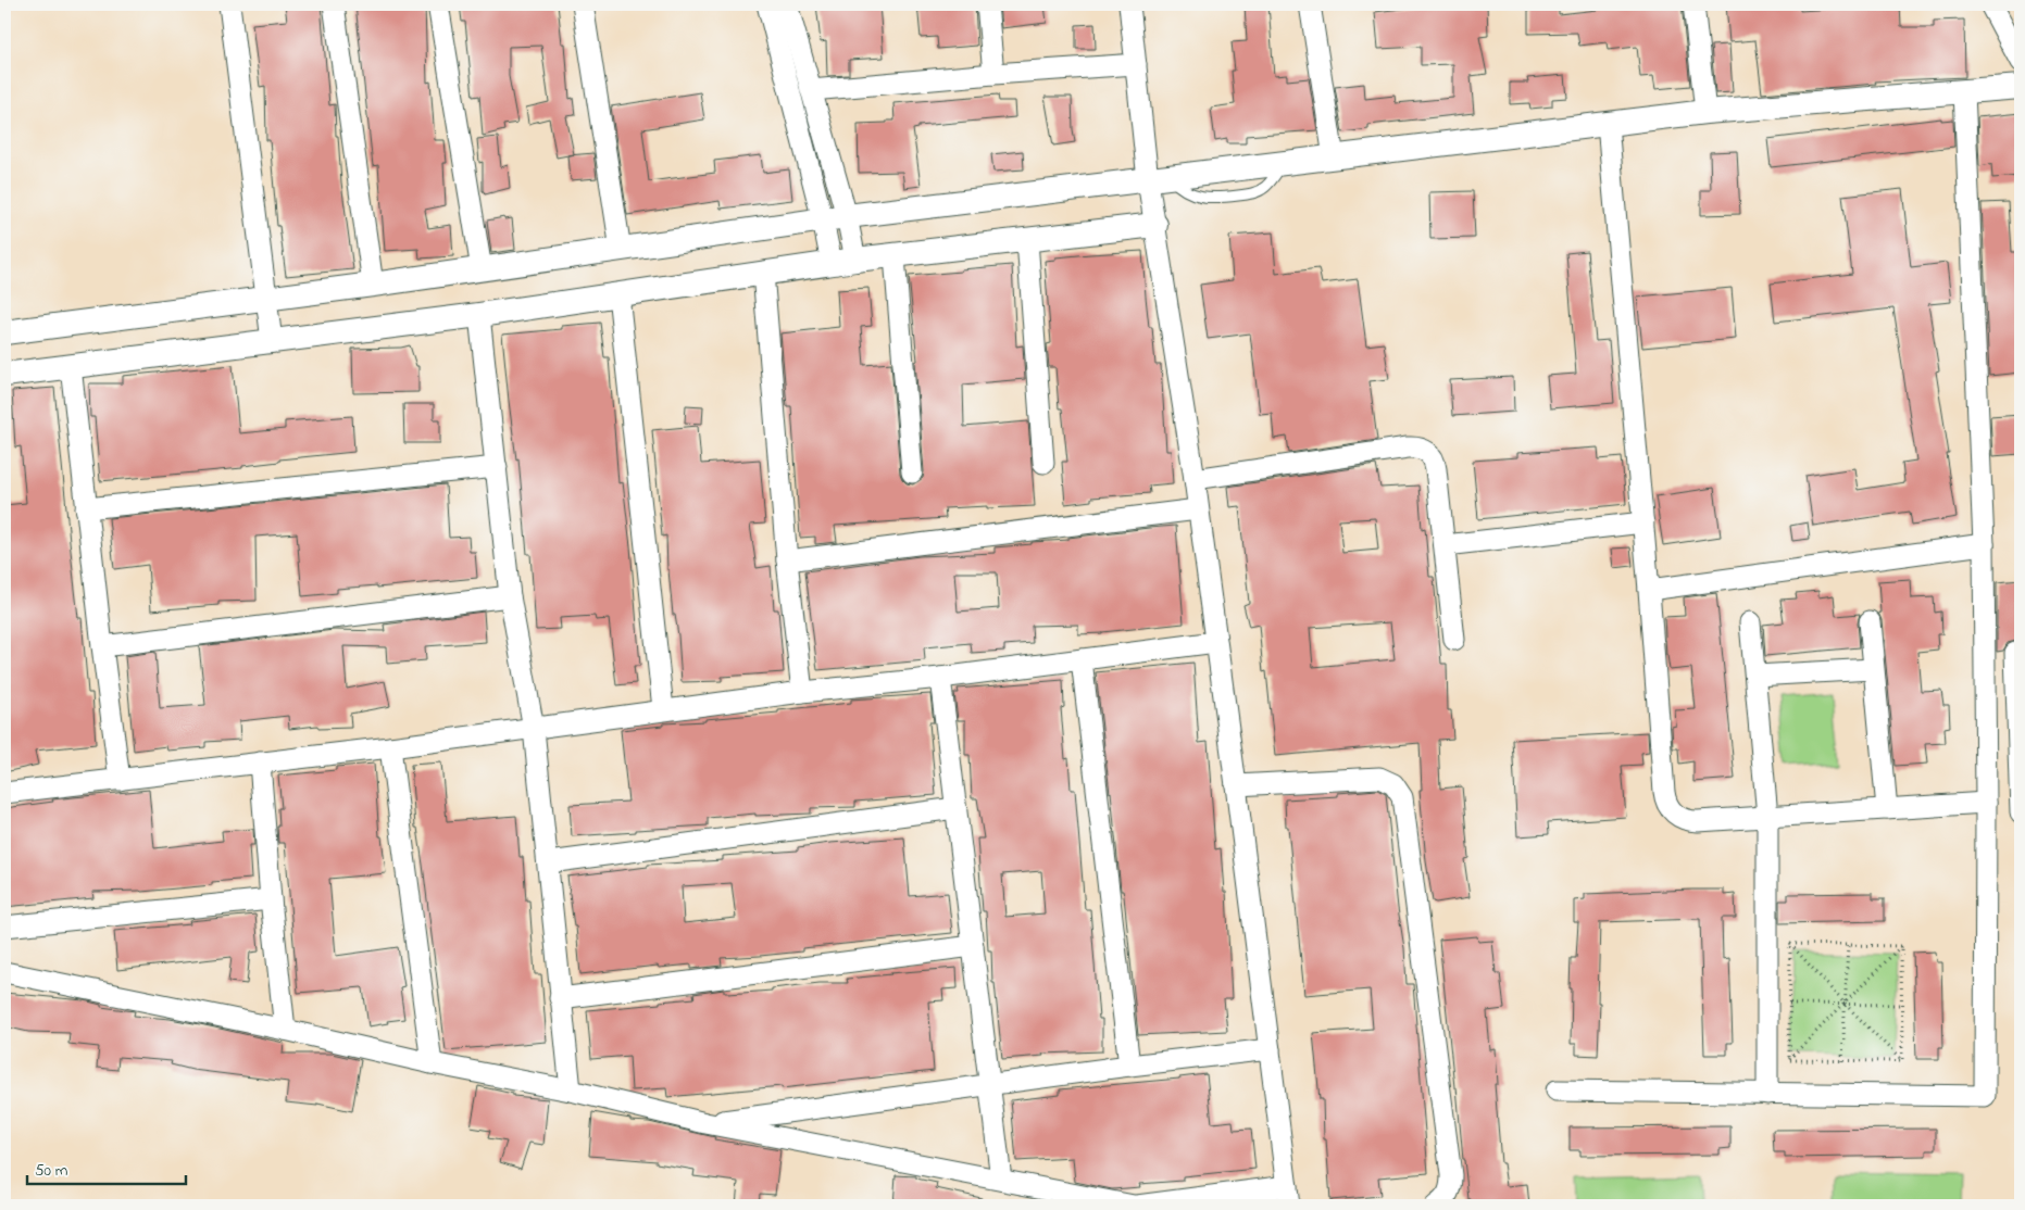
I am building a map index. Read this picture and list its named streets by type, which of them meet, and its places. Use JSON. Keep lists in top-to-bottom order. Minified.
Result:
{"scale_bar":"50 m"}
